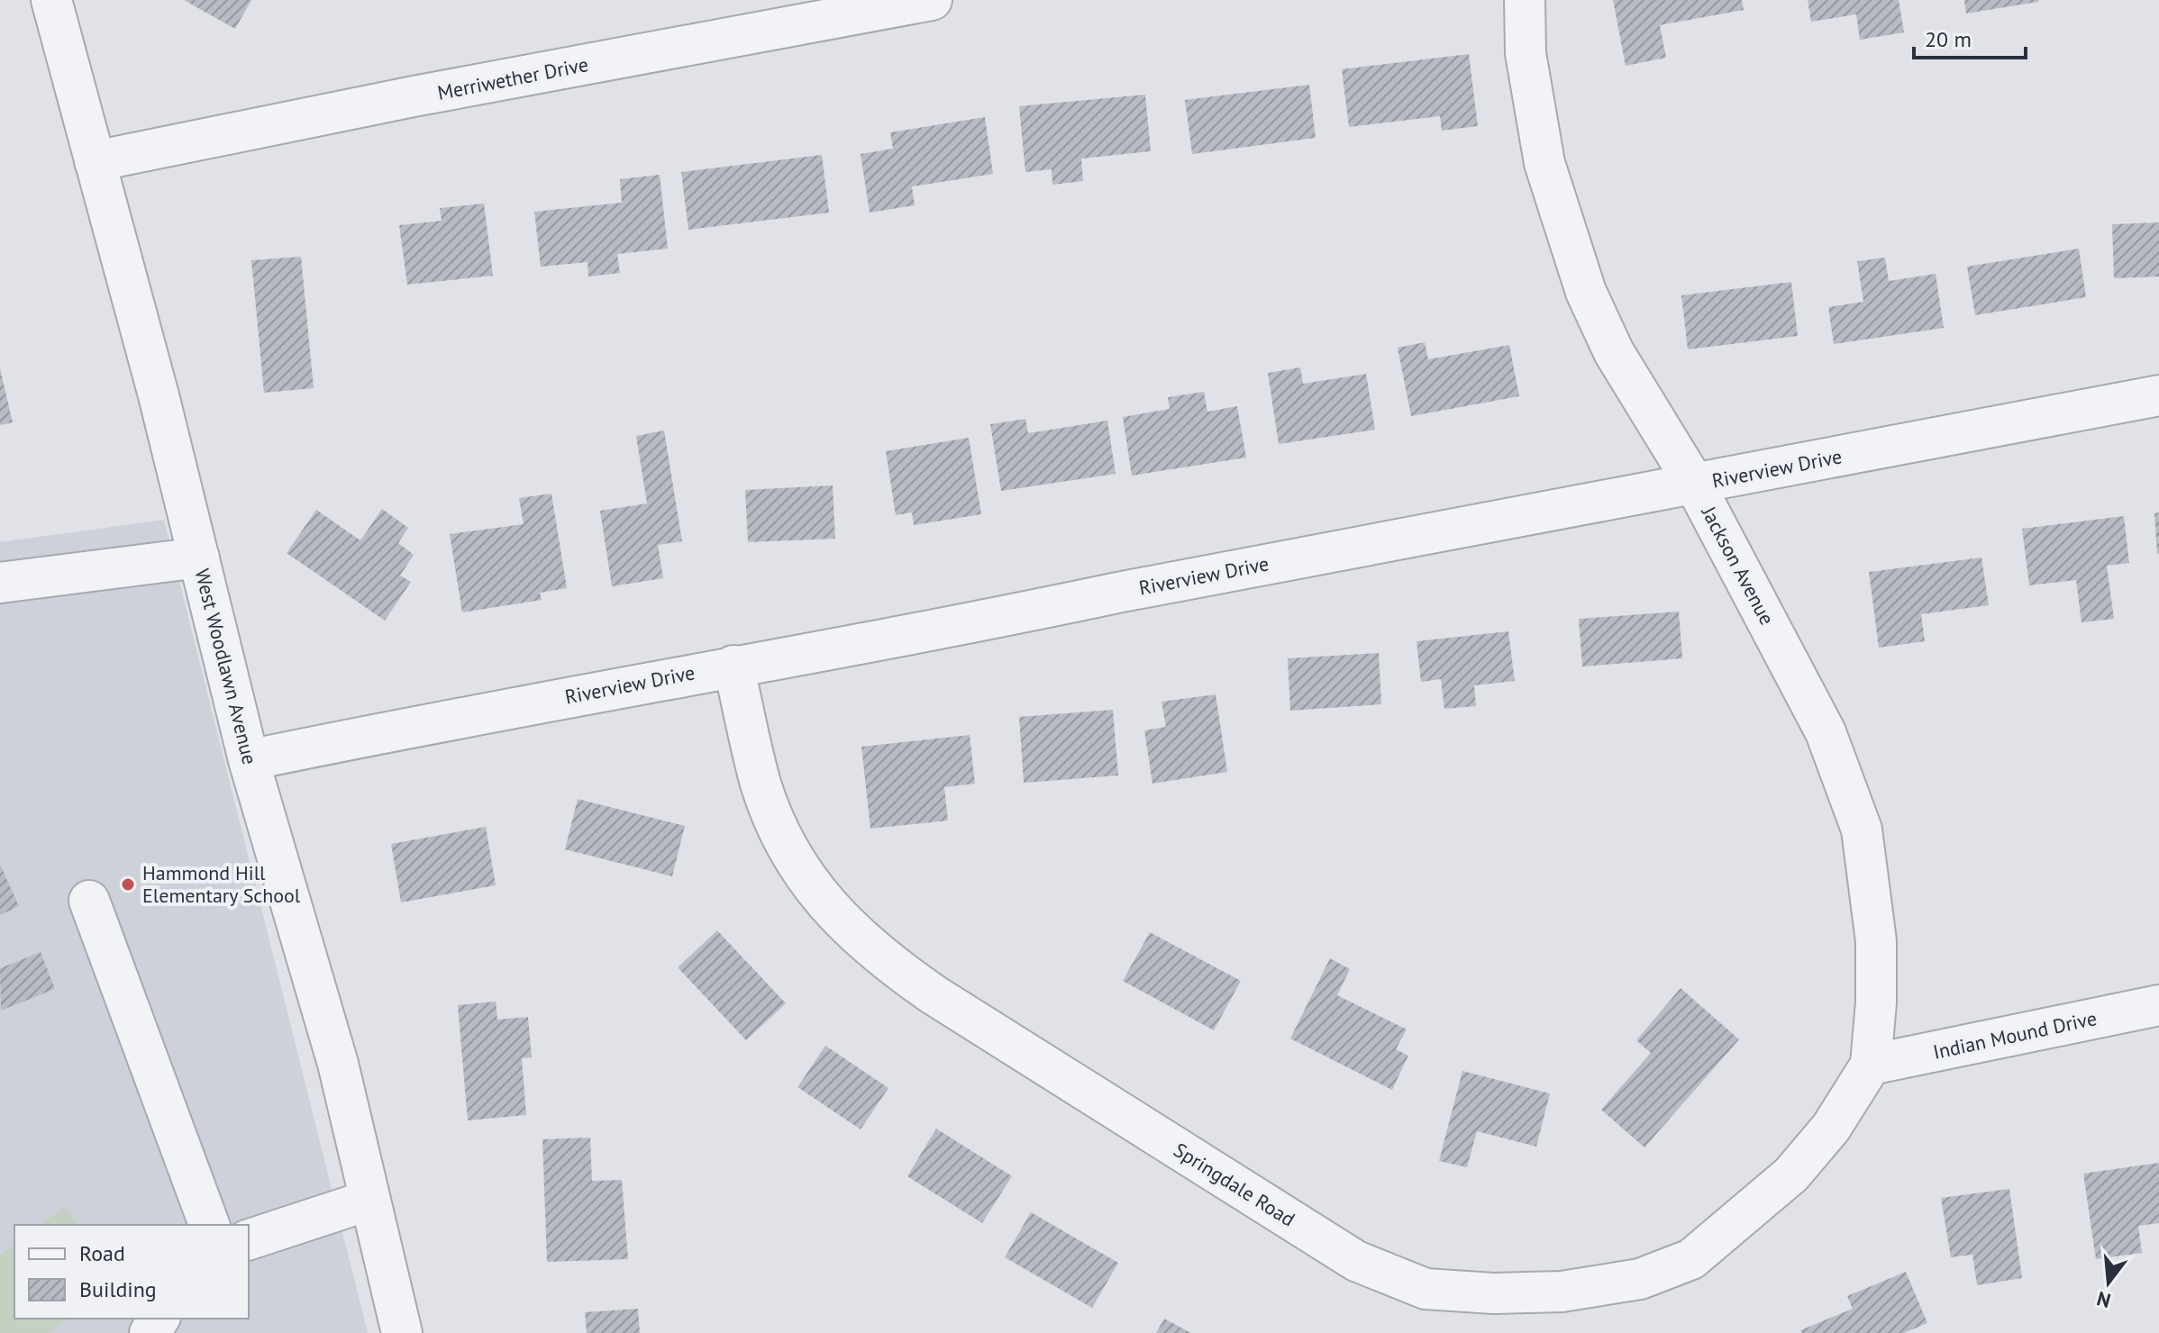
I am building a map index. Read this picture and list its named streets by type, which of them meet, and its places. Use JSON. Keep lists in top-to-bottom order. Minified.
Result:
{"streets":{"street":["Merriwether Drive","Riverview Drive","Jackson Avenue","West Woodlawn Avenue","Indian Mound Drive","Springdale Road"]},"crossings":[["Merriwether Drive","West Woodlawn Avenue"],["Riverview Drive","Jackson Avenue"],["Riverview Drive","West Woodlawn Avenue"],["Riverview Drive","Springdale Road"],["Jackson Avenue","Indian Mound Drive"],["Jackson Avenue","Springdale Road"],["Indian Mound Drive","Springdale Road"]],"places":["Hammond Hill Elementary School"],"legend":["Road","Building"],"scale_bar":"20 m","north":"bottom"}
